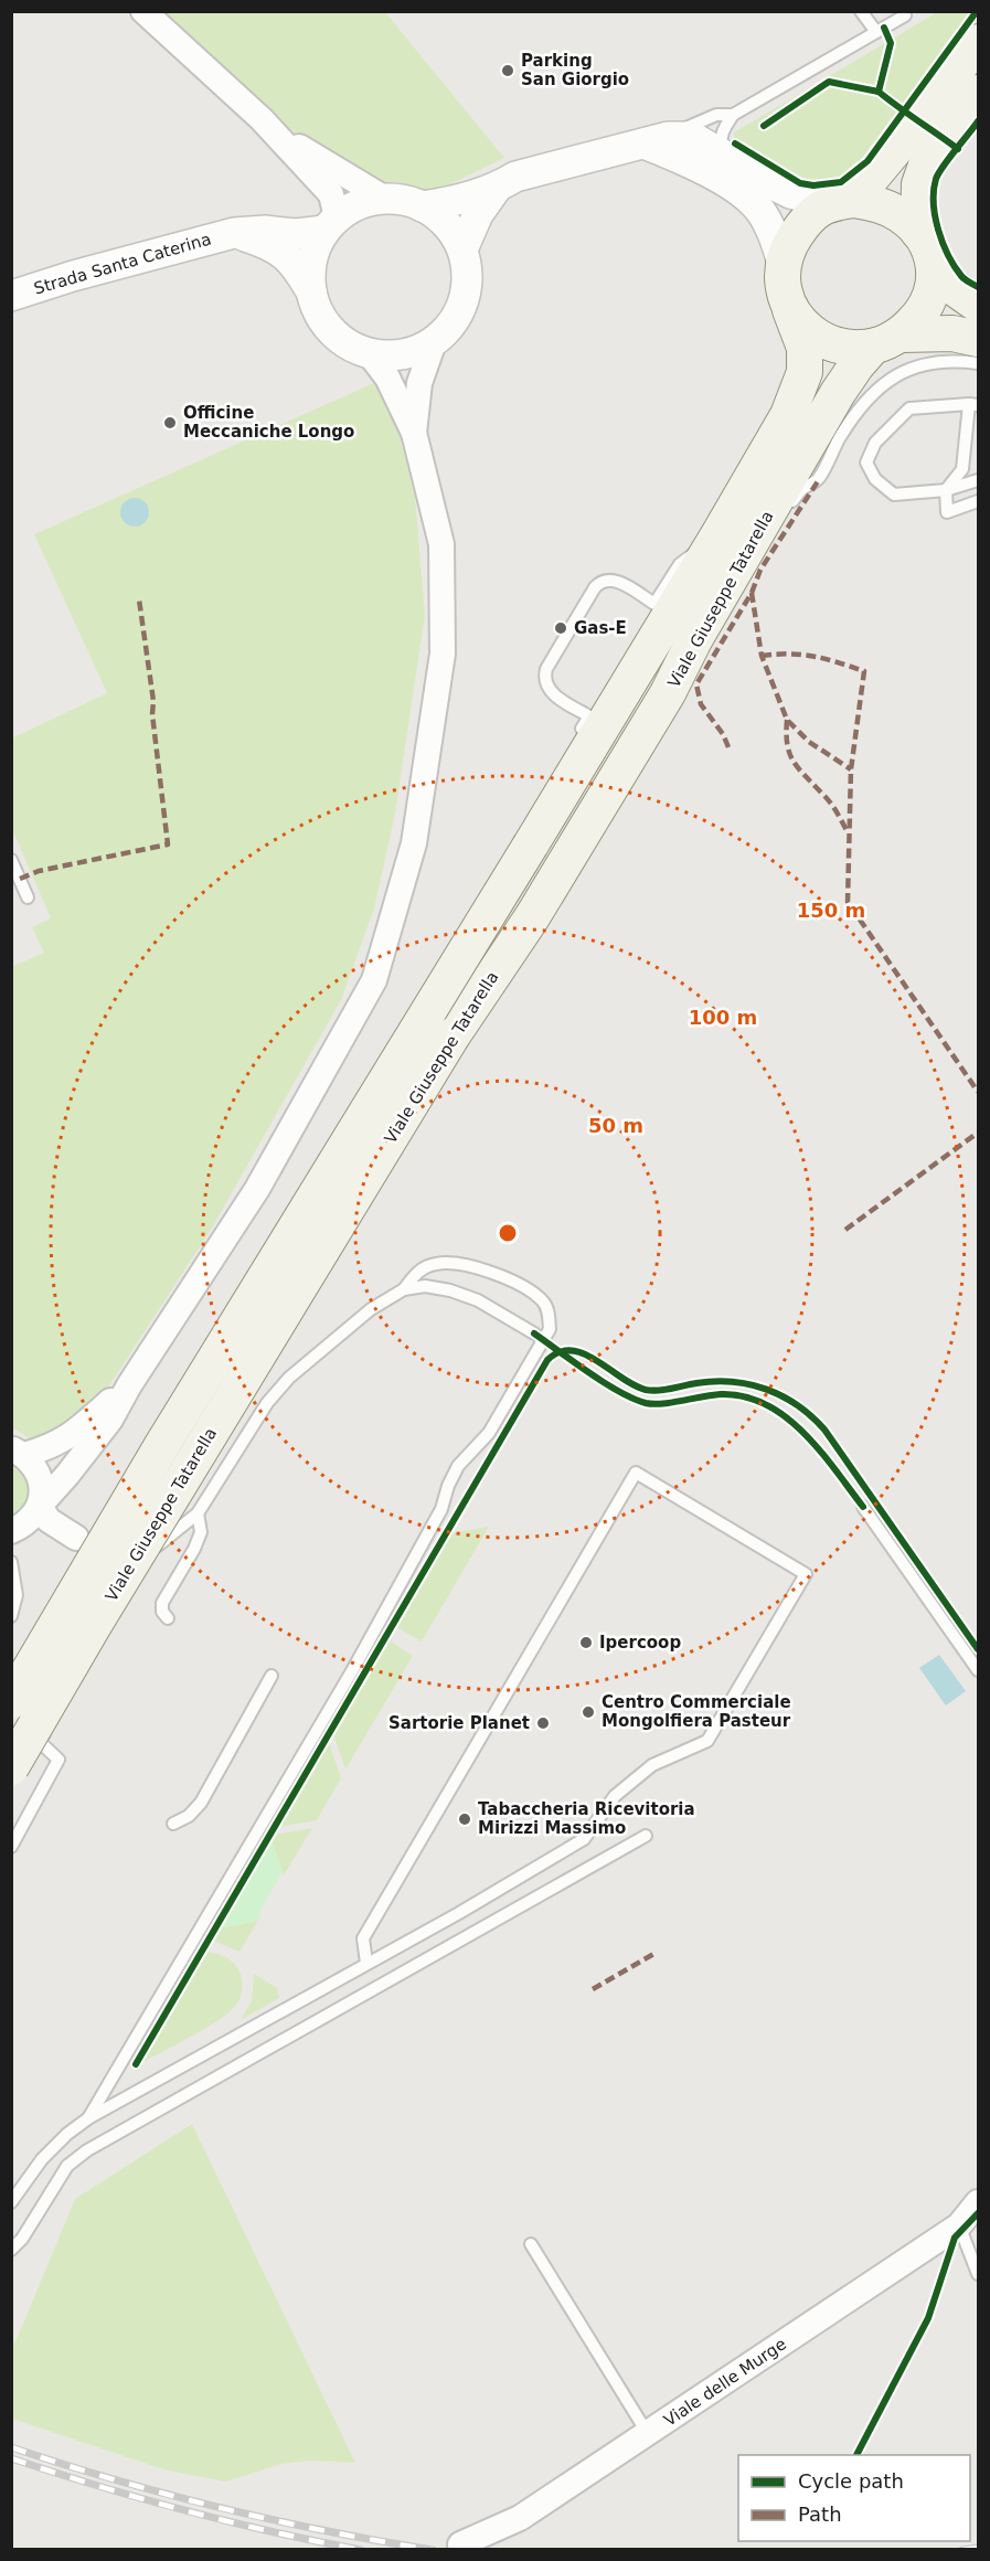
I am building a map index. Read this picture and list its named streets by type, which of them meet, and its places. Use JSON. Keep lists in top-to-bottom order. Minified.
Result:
{"streets":{"main road":["Viale Giuseppe Tatarella"],"street":["Strada Santa Caterina","Viale delle Murge"]},"places":["Parking San Giorgio","Officine Meccaniche Longo","Gas-E","Ipercoop","Centro Commerciale Mongolfiera Pasteur","Sartorie Planet","Tabaccheria Ricevitoria Mirizzi Massimo"],"legend":["Cycle path","Path"],"rings":["150 m","100 m","50 m"]}
